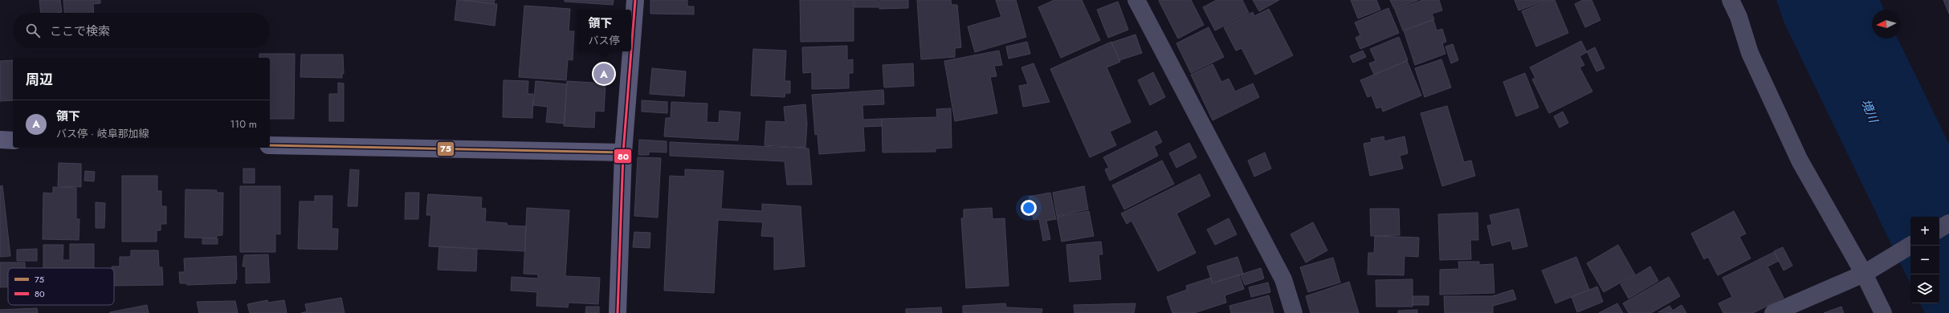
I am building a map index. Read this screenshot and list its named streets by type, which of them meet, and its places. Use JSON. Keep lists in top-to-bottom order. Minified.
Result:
{"water":["境川"],"lines":["transit line 80","transit line 75"],"legend":["75","80"],"north":"left","page":{"popup":["領下","バス停"],"search":"ここで検索","heading":"周辺","pins":"A","list":[{"mark":"A","name":"領下","note":"バス停 · 岐阜那加線","value":"110 m"}],"map_buttons":["+","−"]}}
